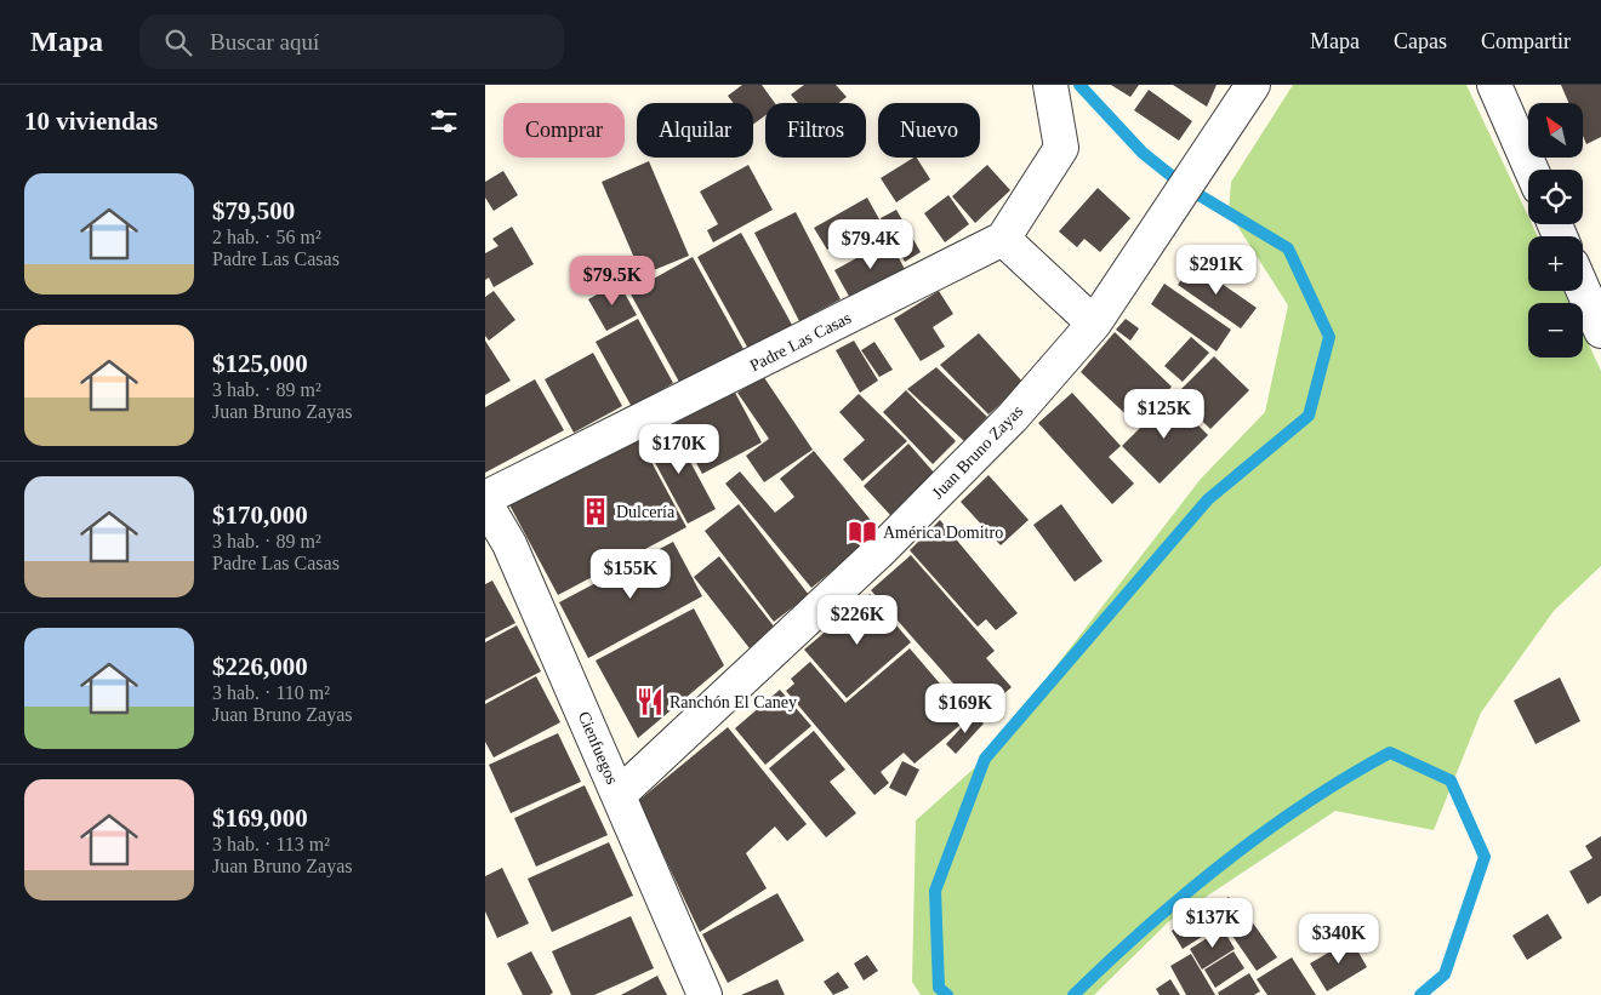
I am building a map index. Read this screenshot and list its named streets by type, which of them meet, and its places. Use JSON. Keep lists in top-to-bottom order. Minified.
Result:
{"streets":{"street":["Padre Las Casas","Juan Bruno Zayas","Cienfuegos"]},"crossings":[["Padre Las Casas","Cienfuegos"],["Juan Bruno Zayas","Cienfuegos"]],"places":{"building":["Dulcería"],"library":["América Domitro"],"restaurant":["Ranchón El Caney"]},"north":"top left","page":{"header":"Mapa","search":"Buscar aquí","nav":["Mapa","Capas","Compartir"],"heading":"10 viviendas","map_buttons":["+","−"],"chip":["Comprar","Alquilar","Filtros","Nuevo"],"list":[{"name":"$79,500","note":"2 hab. · 56 m² · Padre Las Casas"},{"name":"$125,000","note":"3 hab. · 89 m² · Juan Bruno Zayas"},{"name":"$170,000","note":"3 hab. · 89 m² · Padre Las Casas"},{"name":"$226,000","note":"3 hab. · 110 m² · Juan Bruno Zayas"},{"name":"$169,000","note":"3 hab. · 113 m² · Juan Bruno Zayas"}],"price":["$79.4K","$291K","$79.5K","$125K","$170K","$155K","$226K","$169K","$137K","$340K"]}}
